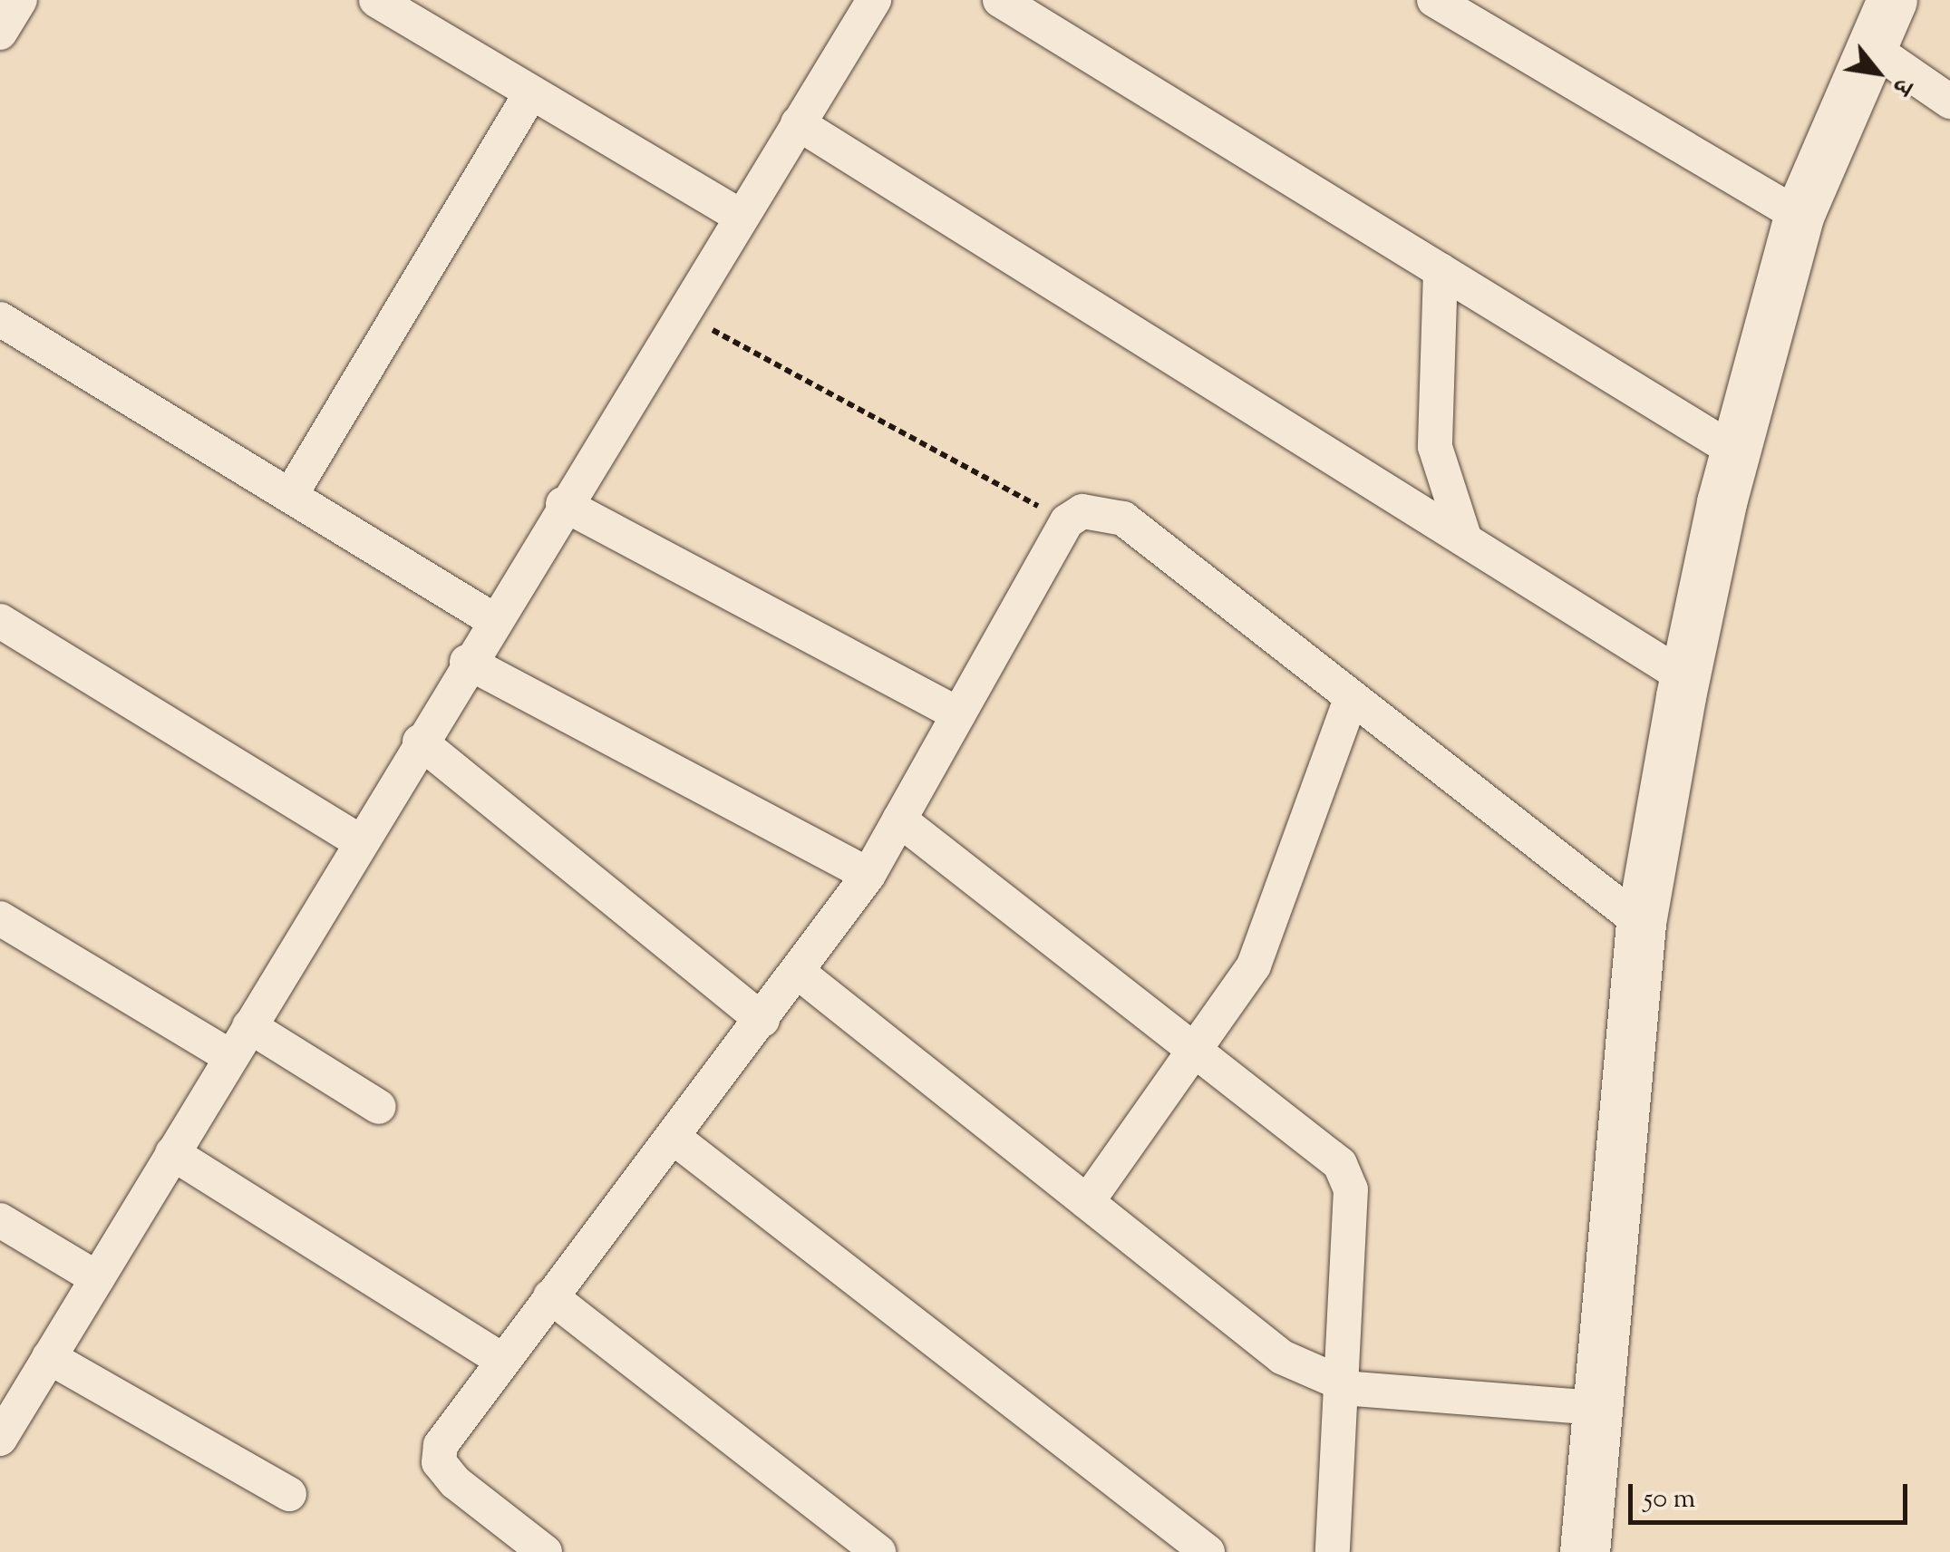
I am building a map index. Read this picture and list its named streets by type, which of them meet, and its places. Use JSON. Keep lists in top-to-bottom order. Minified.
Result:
{"scale_bar":"50 m","north":"bottom right"}
